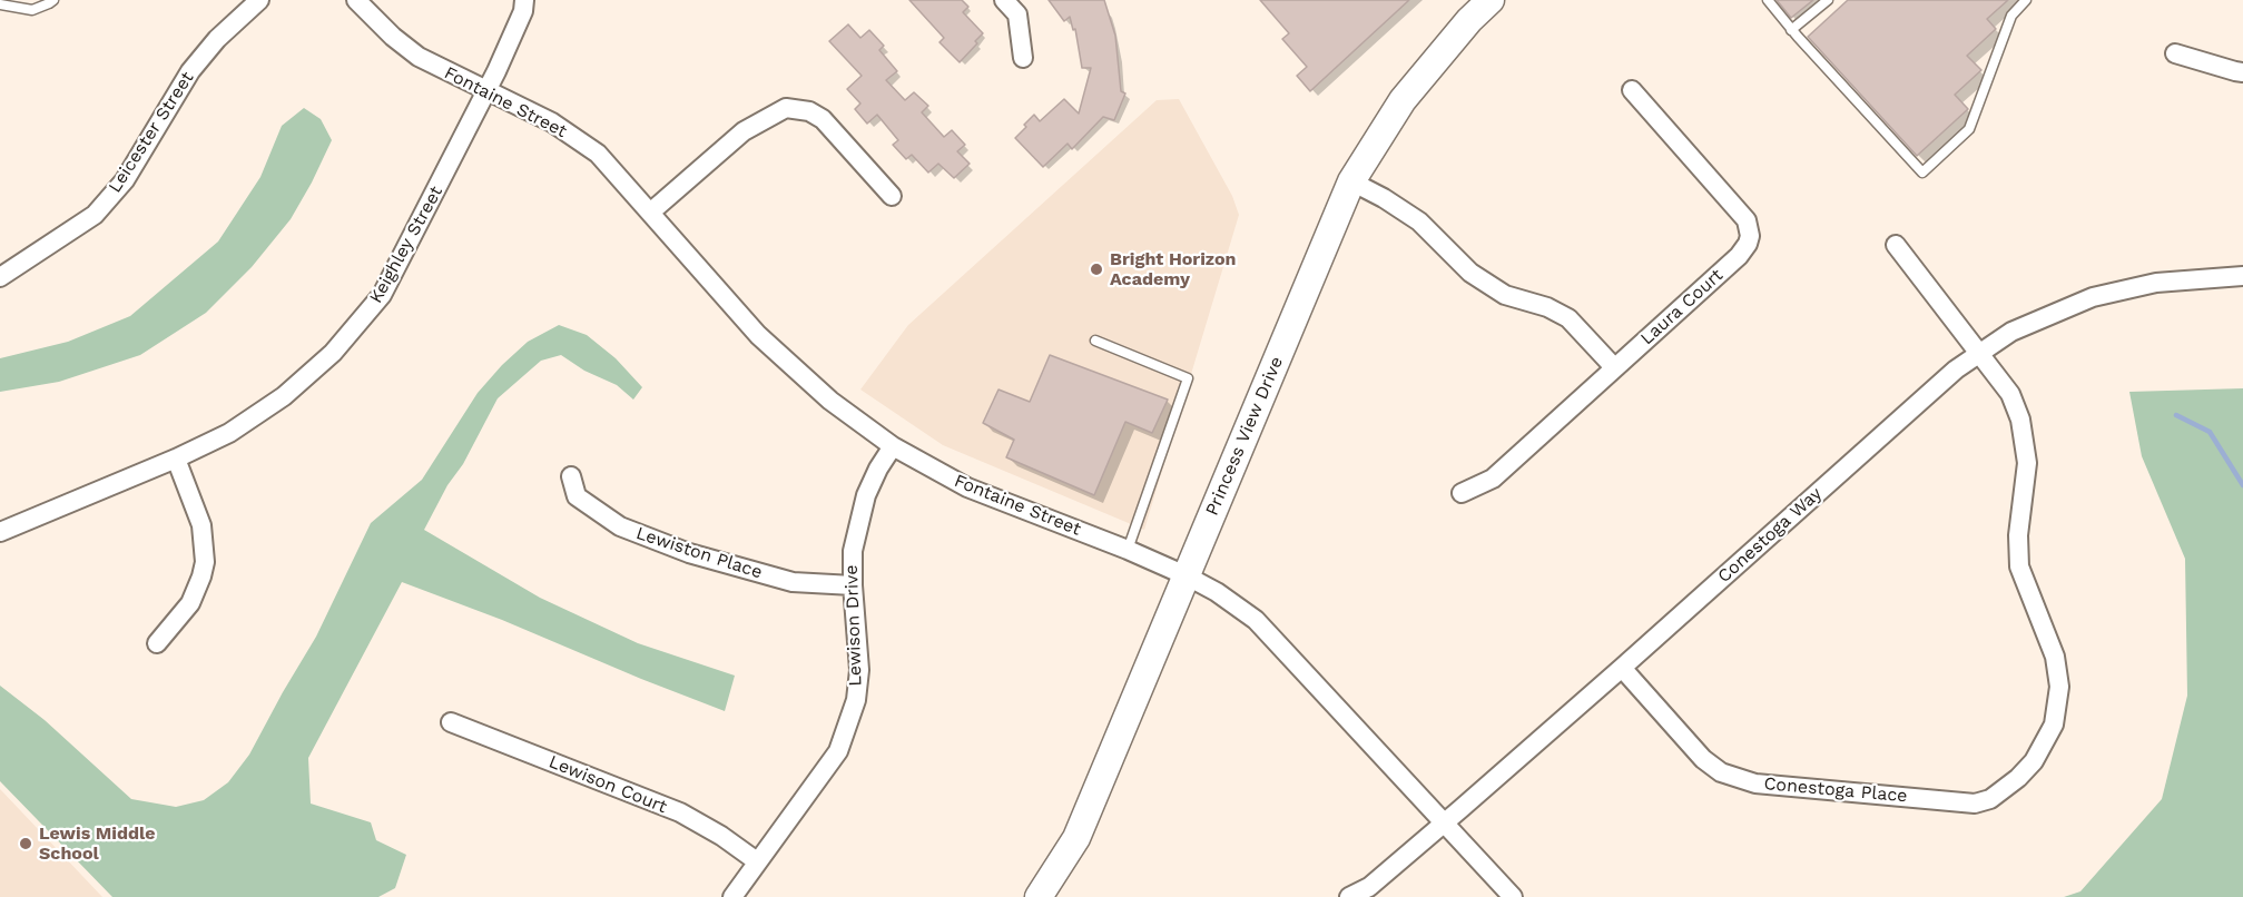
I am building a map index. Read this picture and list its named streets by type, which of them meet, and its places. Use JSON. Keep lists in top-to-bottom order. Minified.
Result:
{"streets":{"main road":["Princess View Drive"],"street":["Fontaine Street","Leicester Street","Keighley Street","Laura Court","Conestoga Way","Lewiston Place","Lewison Drive","Lewison Court","Conestoga Place"]},"crossings":[["Fontaine Street","Keighley Street"],["Fontaine Street","Princess View Drive"],["Fontaine Street","Conestoga Way"],["Fontaine Street","Lewison Drive"],["Conestoga Way","Conestoga Place"],["Lewiston Place","Lewison Drive"],["Lewison Drive","Lewison Court"]],"places":["Bright Horizon Academy","Lewis Middle School"]}
